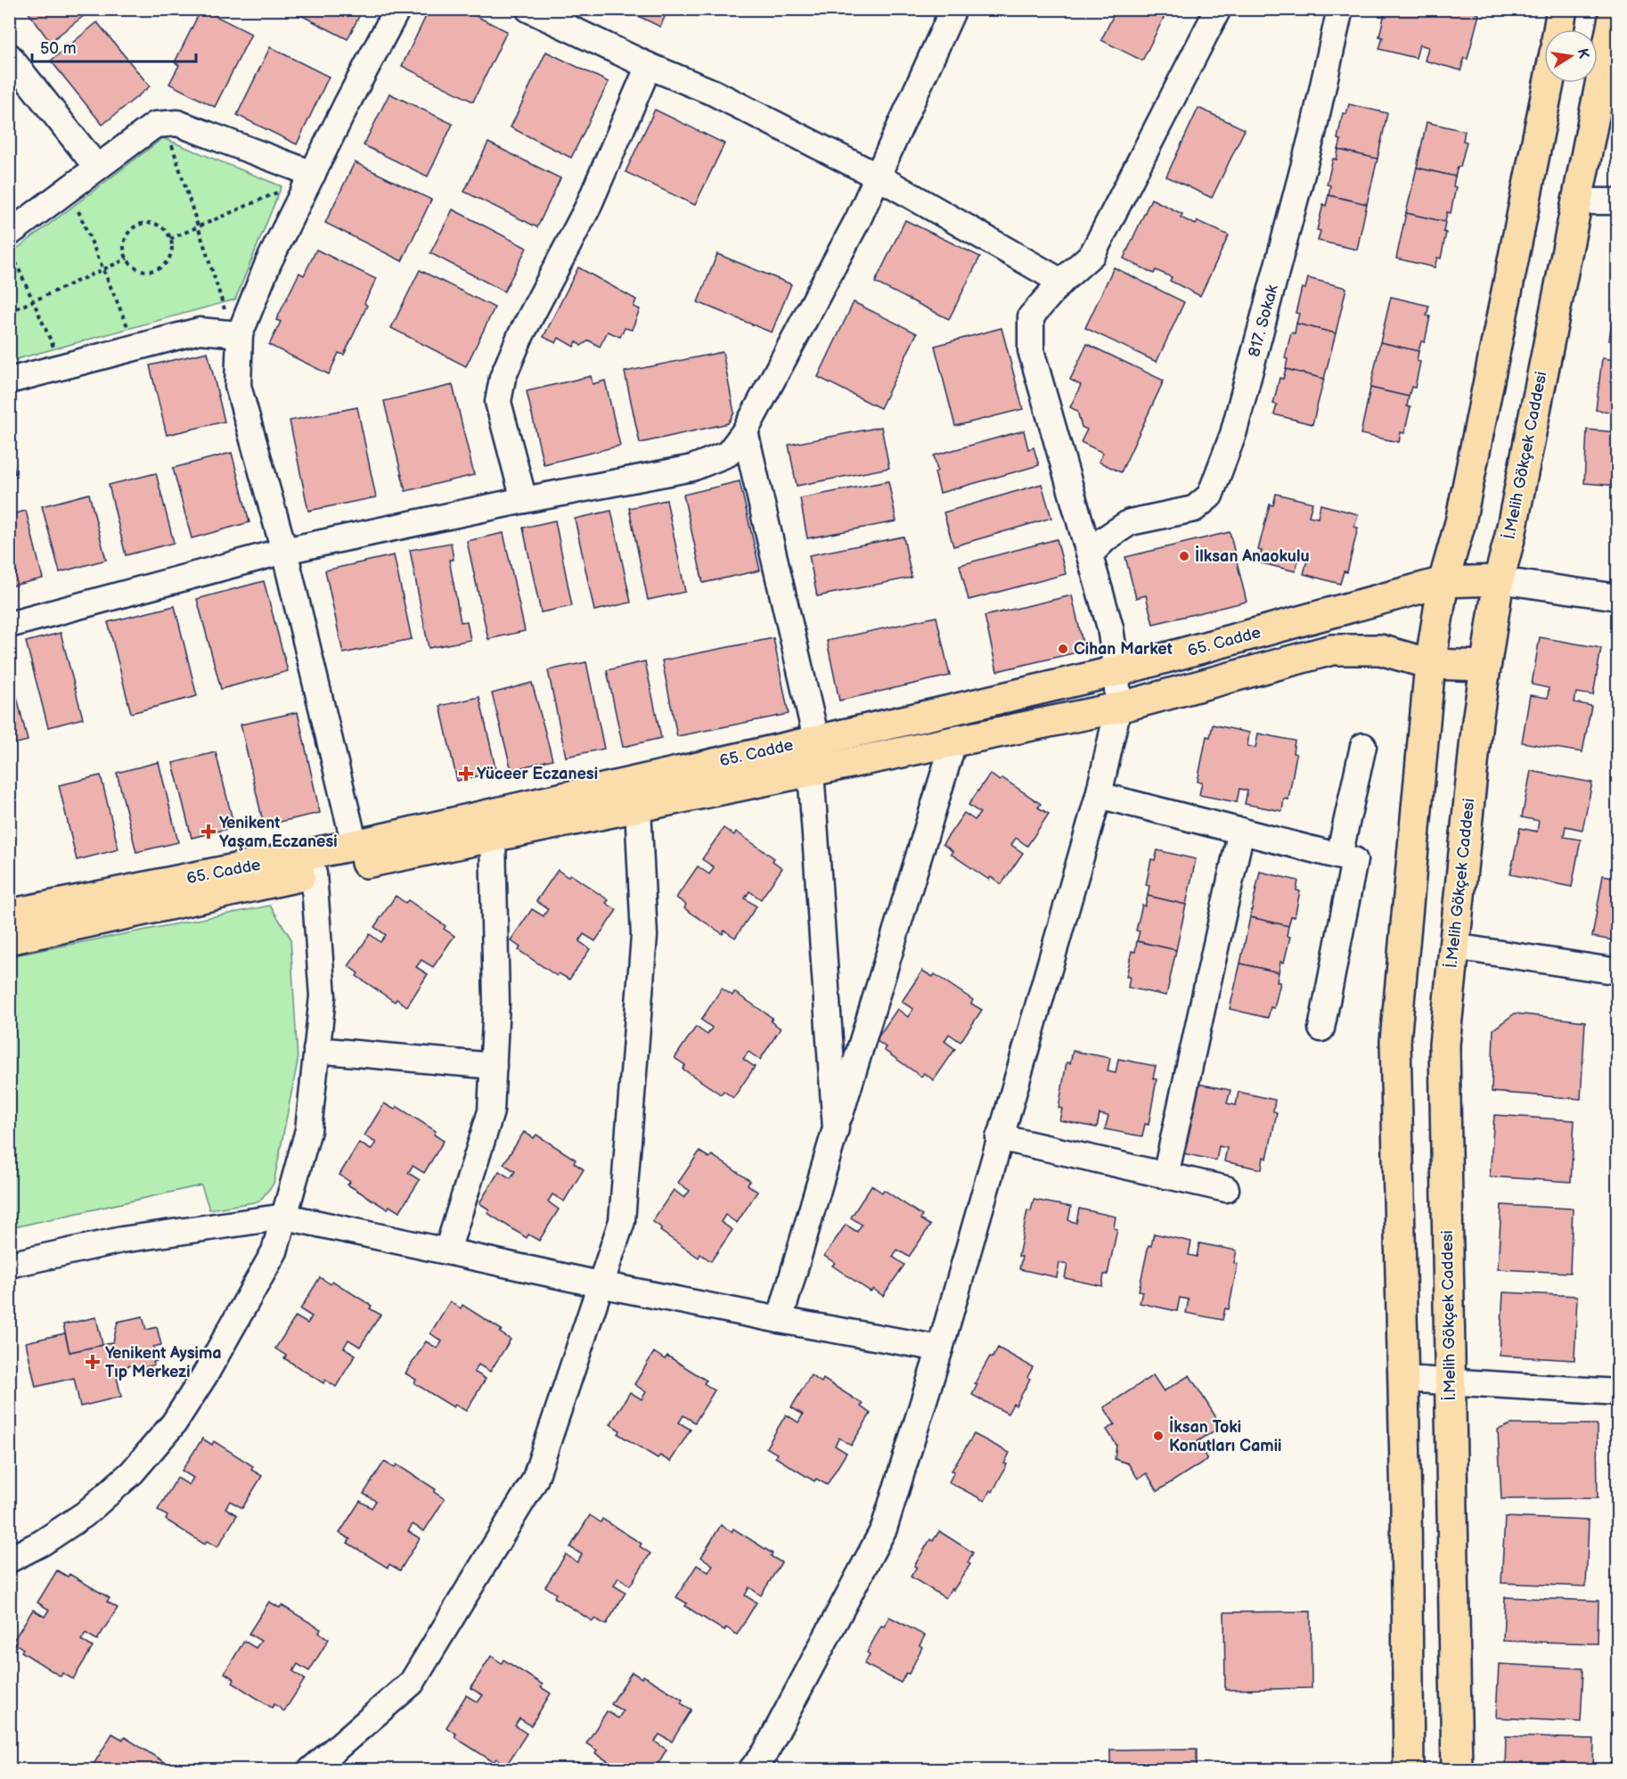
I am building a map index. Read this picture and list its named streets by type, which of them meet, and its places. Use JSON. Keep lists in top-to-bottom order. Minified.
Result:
{"streets":{"main road":["İ.Melih Gökçek Caddesi","65. Cadde"],"street":["817. Sokak"]},"crossings":[["İ.Melih Gökçek Caddesi","65. Cadde"]],"places":{"other":["İlksan Anaokulu","Cihan Market","İksan Toki Konutları Camii"],"health":["Yüceer Eczanesi","Yenikent Yaşam Eczanesi","Yenikent Aysima Tıp Merkezi"]},"scale_bar":"50 m","north":"right"}
